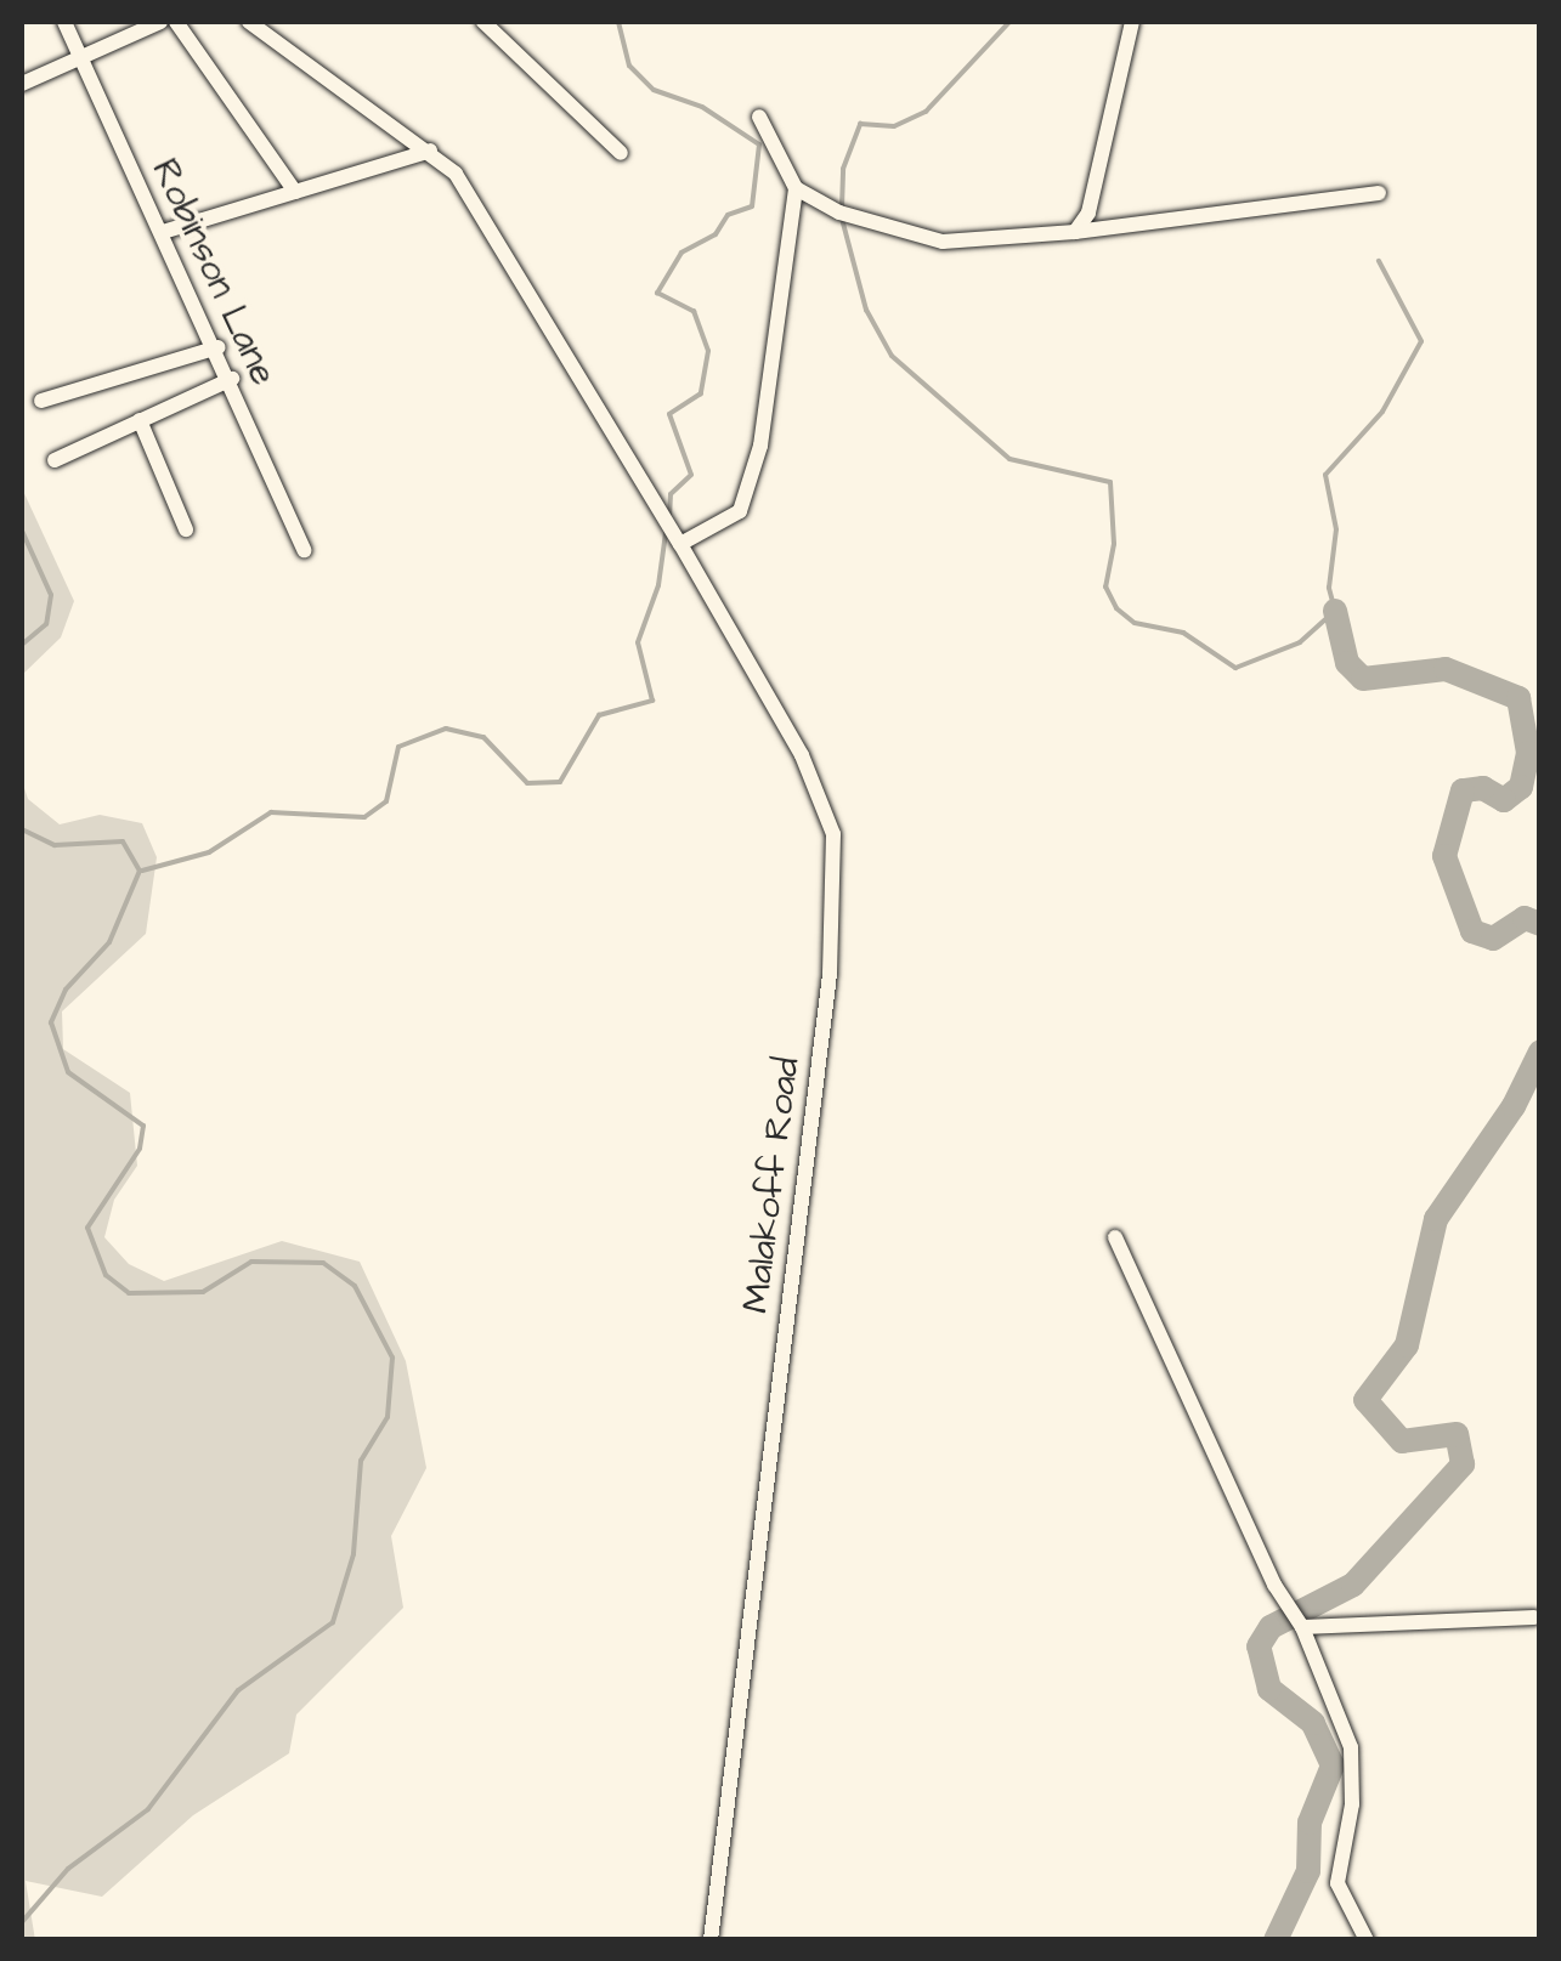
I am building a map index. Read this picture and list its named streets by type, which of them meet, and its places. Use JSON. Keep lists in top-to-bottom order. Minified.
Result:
{"streets":{"street":["Robinson Lane","Malakoff Road"]}}
